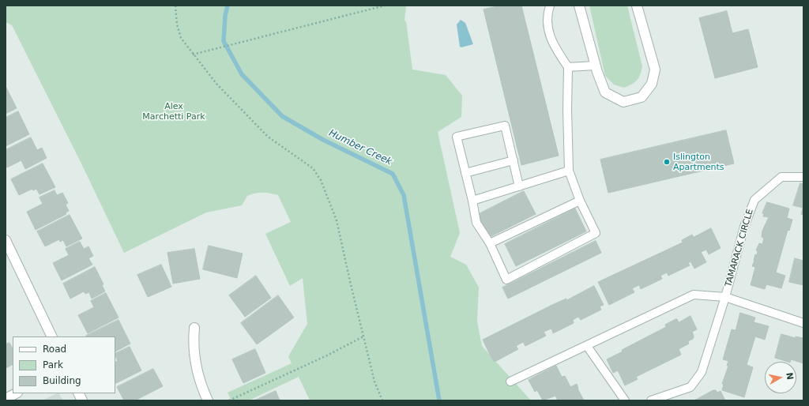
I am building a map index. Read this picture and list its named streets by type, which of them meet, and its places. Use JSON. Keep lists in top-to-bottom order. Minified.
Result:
{"streets":{"lane":["TAMARACK CIRCLE"]},"water":["Humber Creek"],"parks":["Alex Marchetti Park"],"places":["Islington Apartments"],"legend":["Road","Park","Building"],"north":"right"}
